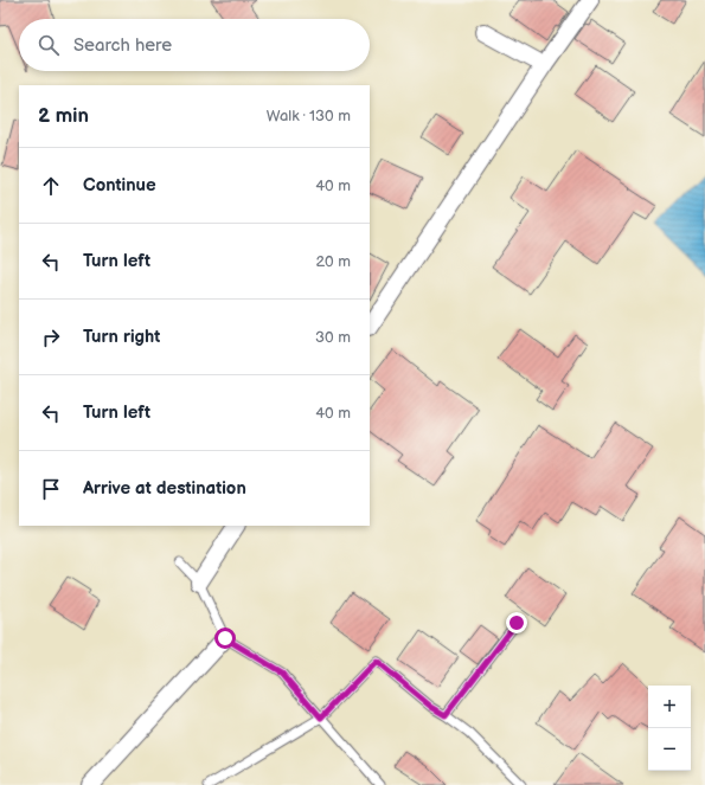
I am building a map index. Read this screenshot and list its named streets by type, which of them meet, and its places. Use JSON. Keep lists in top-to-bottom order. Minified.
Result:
{"page":{"search":"Search here","heading":["2 min","Walk · 130 m"],"list":[["Continue","40 m"],["Turn left","20 m"],["Turn right","30 m"],["Turn left","40 m"],"Arrive at destination"],"map_buttons":["+","−"]}}
